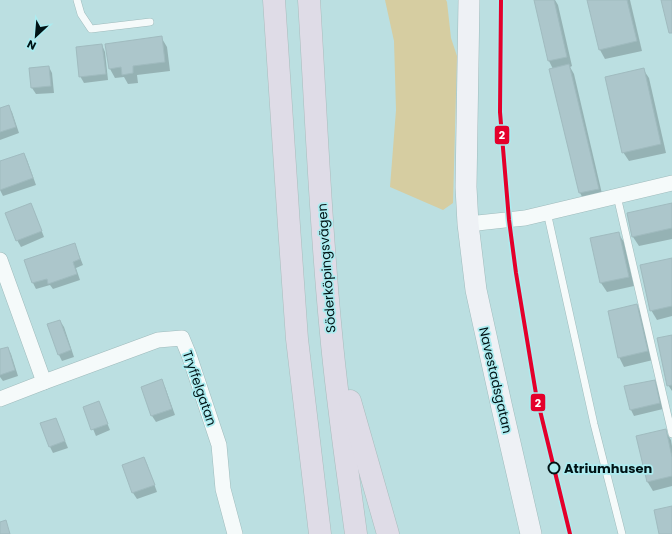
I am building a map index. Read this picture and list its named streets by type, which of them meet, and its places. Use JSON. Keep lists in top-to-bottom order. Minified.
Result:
{"streets":{"highway":["Söderköpingsvägen"],"street":["Navestadsgatan","Tryffelgatan"]},"places":["Atriumhusen"],"lines":["transit line 2"],"north":"bottom left"}
